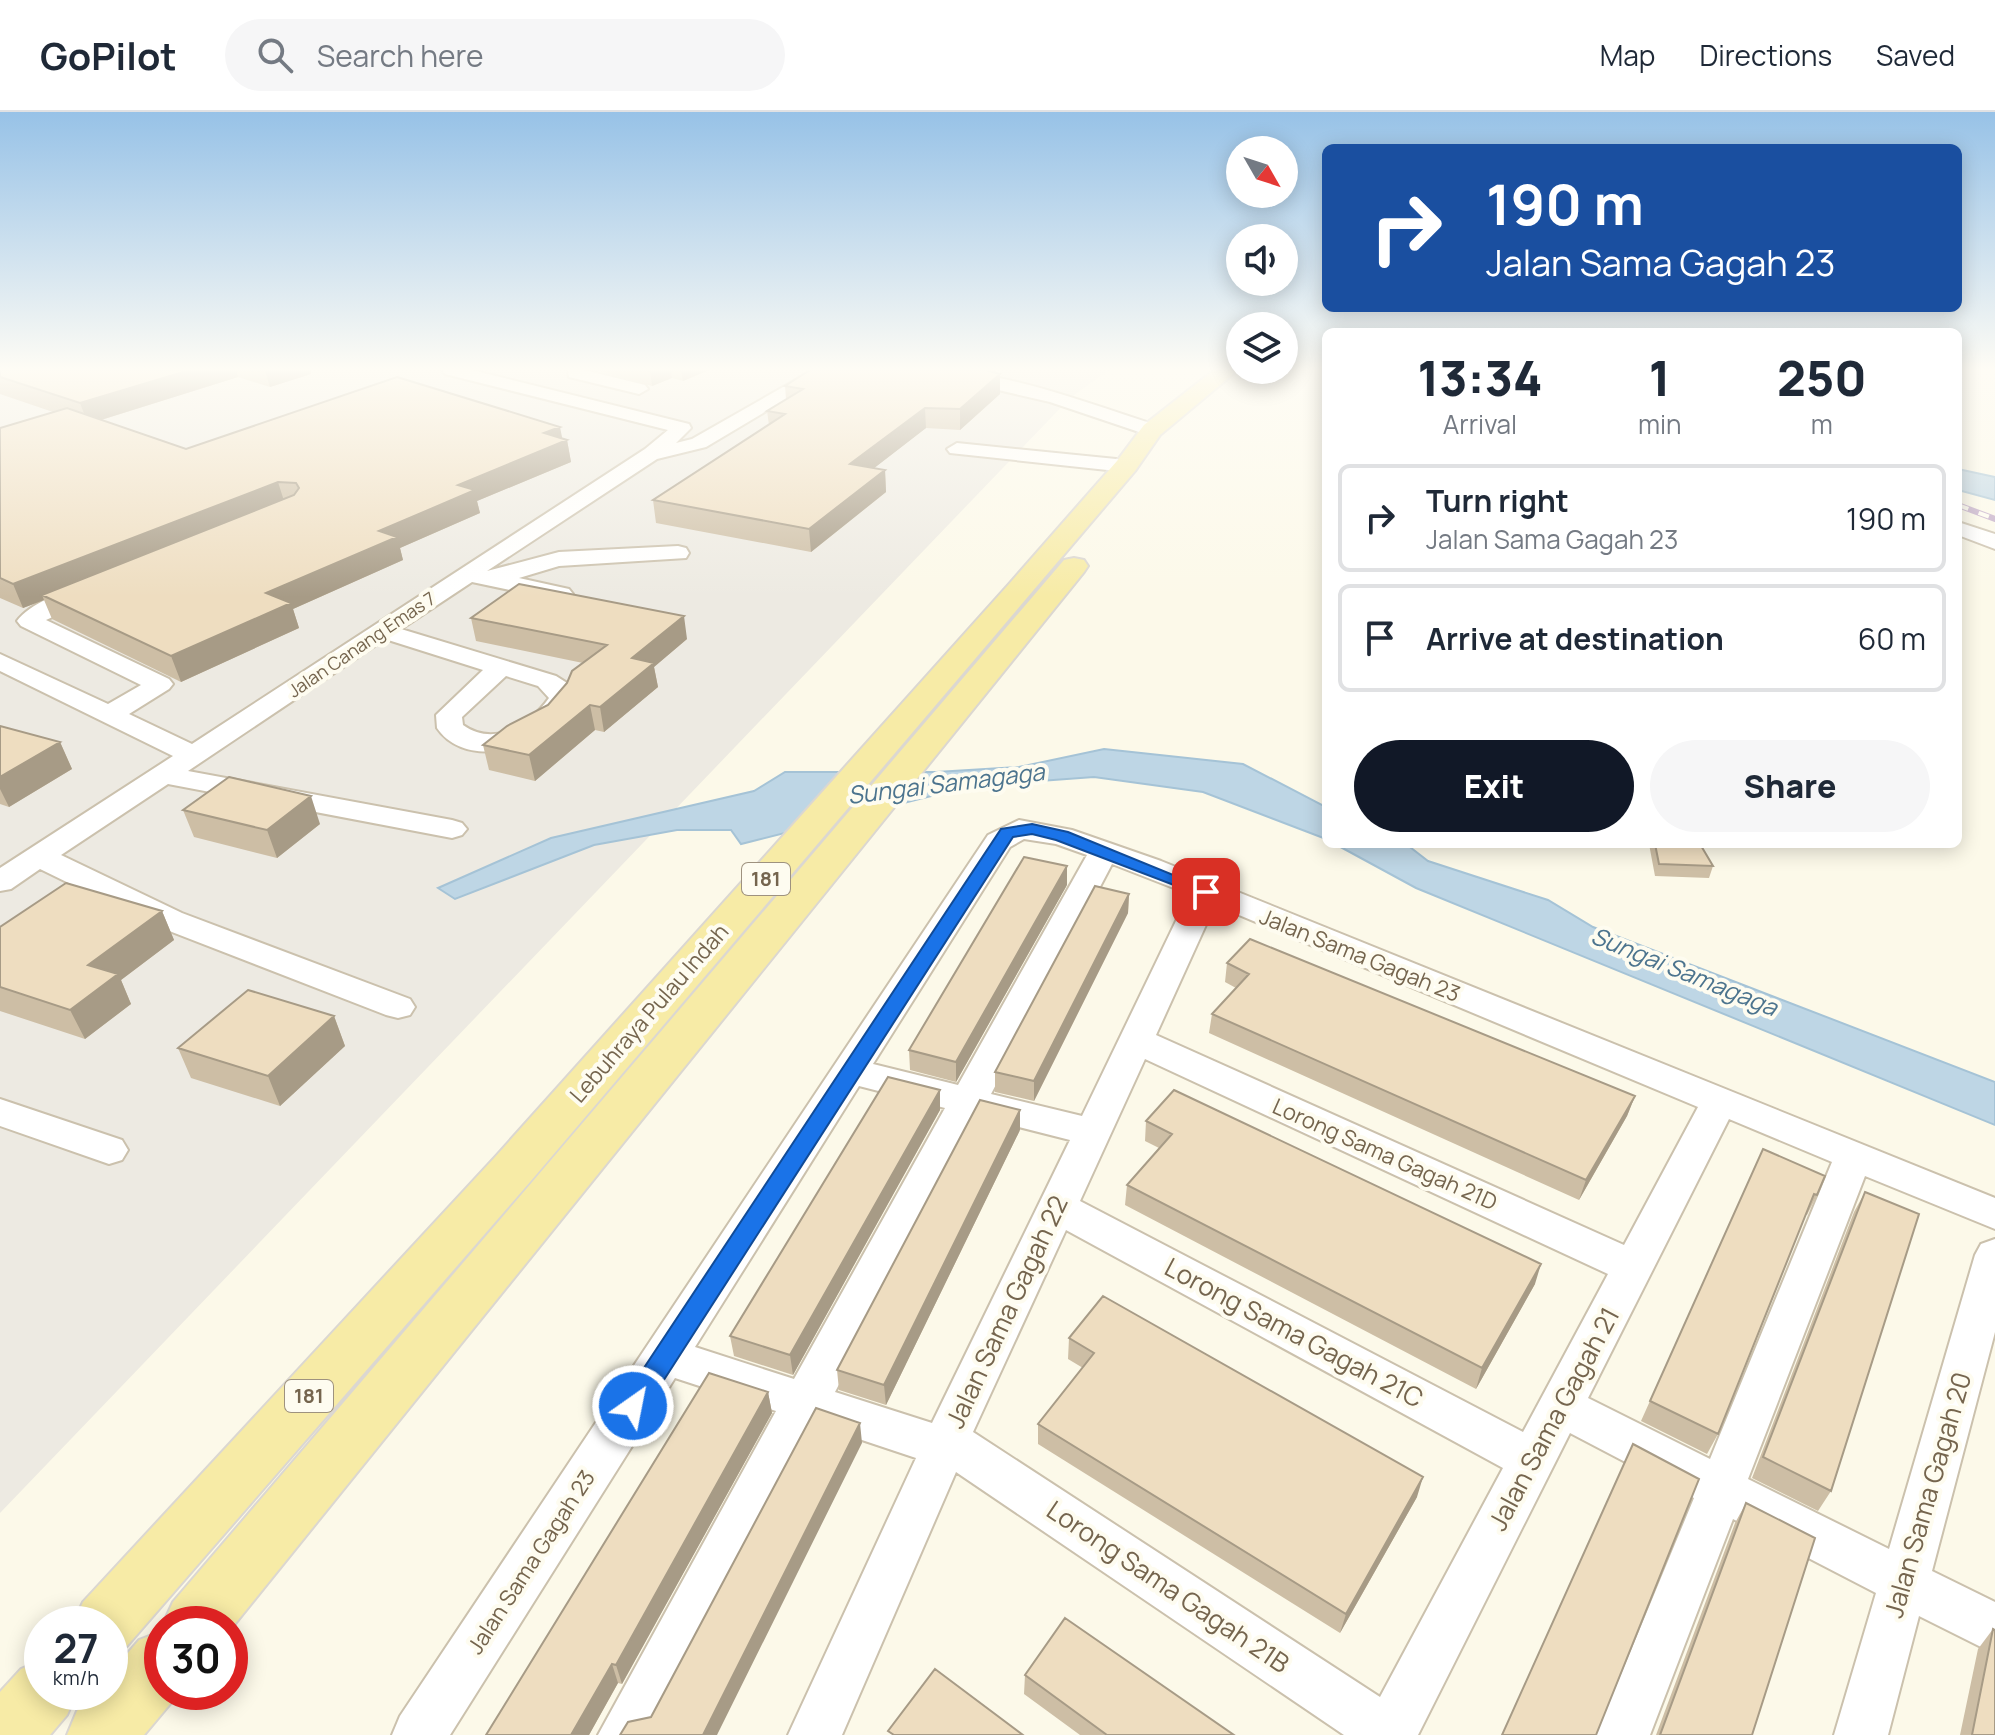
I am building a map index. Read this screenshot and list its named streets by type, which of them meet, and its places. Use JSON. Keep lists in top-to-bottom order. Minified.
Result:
{"streets":{"main road":["181","Lebuhraya Pulau Indah"],"street":["Jalan Canang Emas 7","Jalan Sama Gagah 23","Lorong Sama Gagah 21D","Jalan Sama Gagah 22","Lorong Sama Gagah 21C","Jalan Sama Gagah 21","Jalan Sama Gagah 20","Lorong Sama Gagah 21B"]},"crossings":[["Jalan Sama Gagah 23","Jalan Sama Gagah 22"],["Jalan Sama Gagah 23","Jalan Sama Gagah 21"],["Jalan Sama Gagah 23","Lorong Sama Gagah 21B"],["Lorong Sama Gagah 21D","Jalan Sama Gagah 22"],["Lorong Sama Gagah 21D","Jalan Sama Gagah 21"],["Jalan Sama Gagah 22","Lorong Sama Gagah 21C"],["Jalan Sama Gagah 22","Lorong Sama Gagah 21B"],["Lorong Sama Gagah 21C","Jalan Sama Gagah 21"],["Jalan Sama Gagah 21","Lorong Sama Gagah 21B"]],"water":["Sungai Samagaga"],"north":"bottom right","page":{"header":"GoPilot","search":"Search here","nav":["Map","Directions","Saved"],"turn":["190 m","Jalan Sama Gagah 23"],"eta":["13:34","Arrival","1","min","250","m"],"list":[{"name":"Turn right","note":"Jalan Sama Gagah 23","value":"190 m"},{"name":"Arrive at destination","value":"60 m"}],"buttons":["Exit","Share"],"speed":"27 km/h","limit":"30"}}
